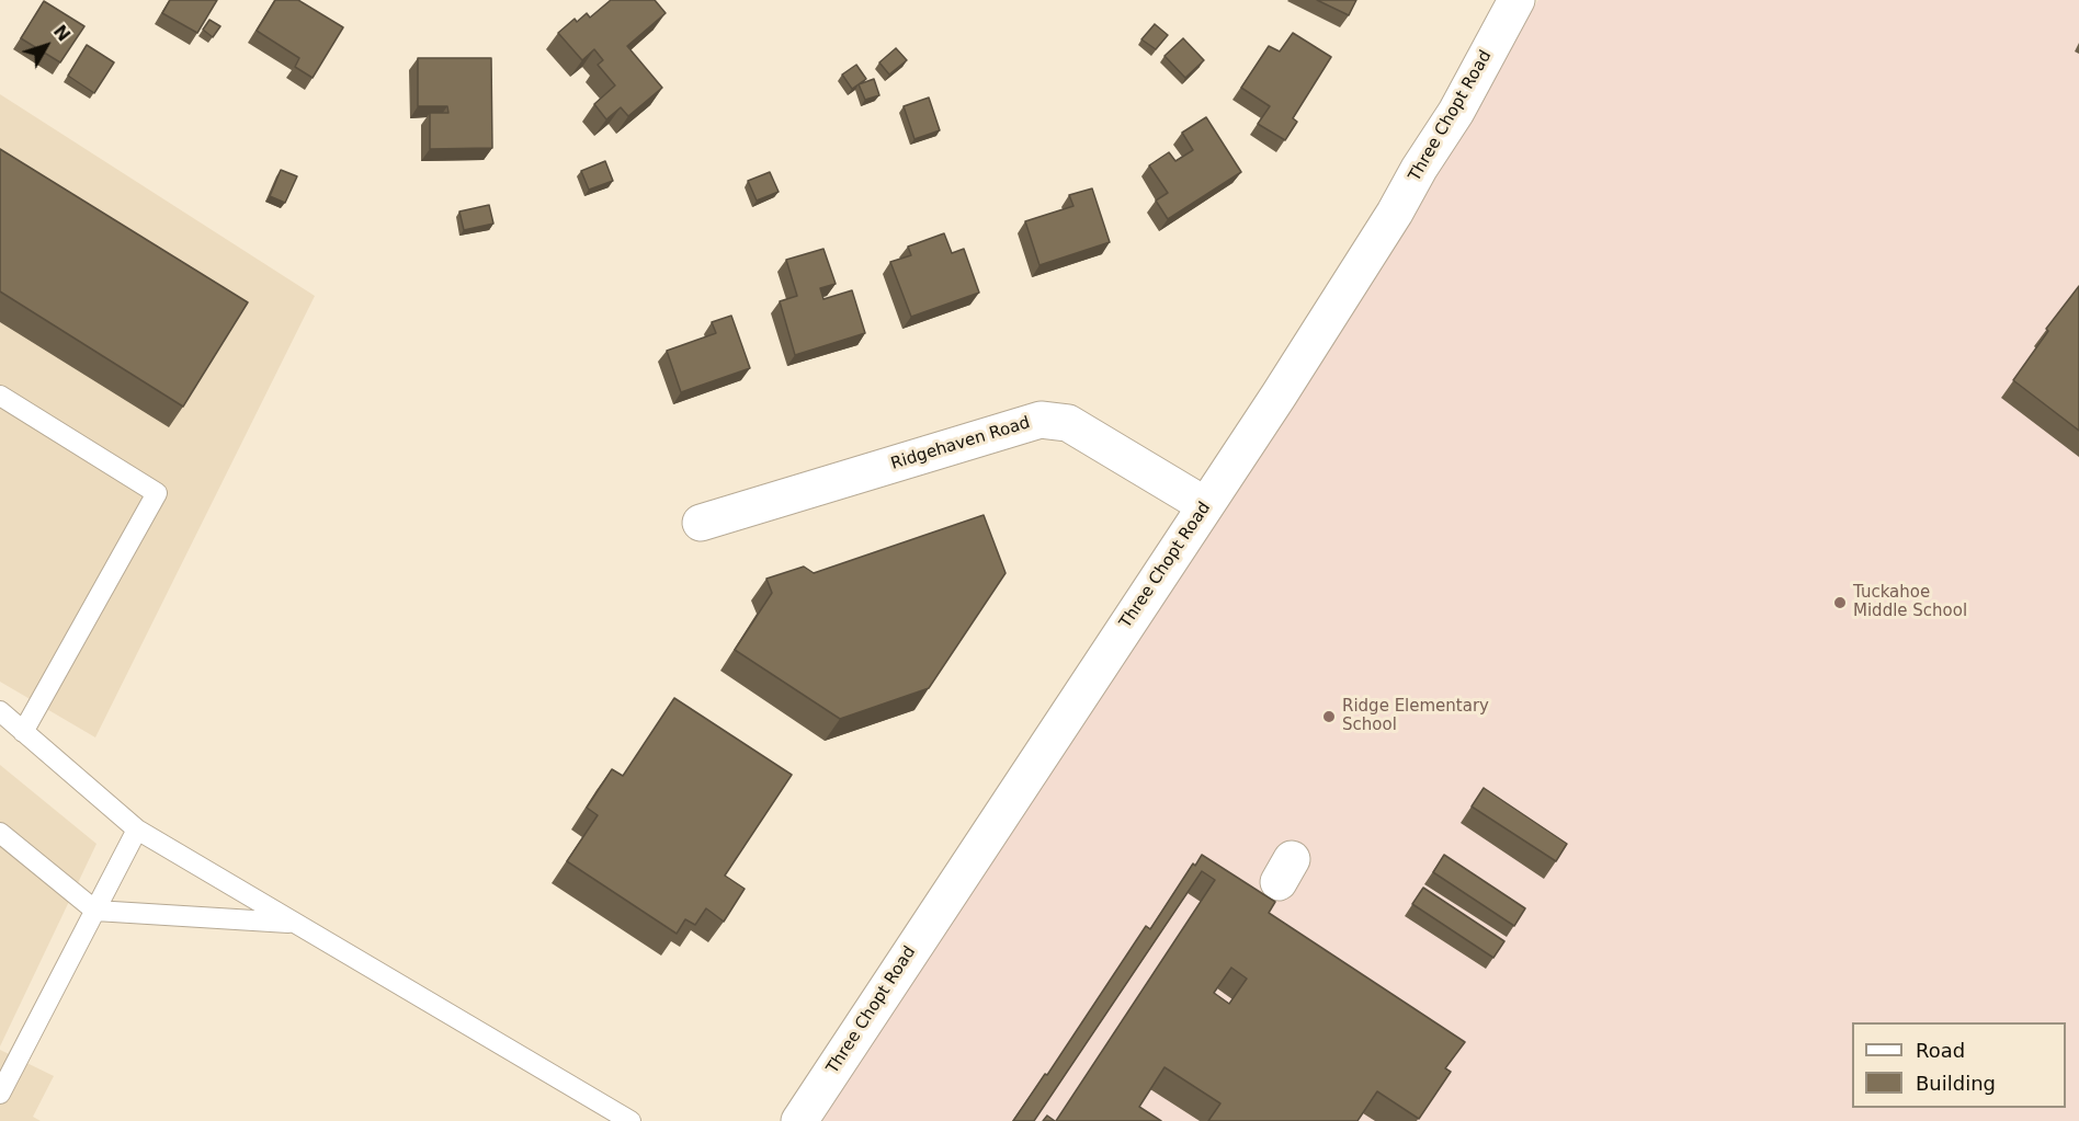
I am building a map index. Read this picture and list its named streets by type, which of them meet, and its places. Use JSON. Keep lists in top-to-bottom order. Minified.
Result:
{"streets":{"main road":["Three Chopt Road","Ridgehaven Road"]},"crossings":[["Three Chopt Road","Ridgehaven Road"]],"places":["Tuckahoe Middle School","Ridge Elementary School"],"legend":["Road","Building"],"north":"top right"}
